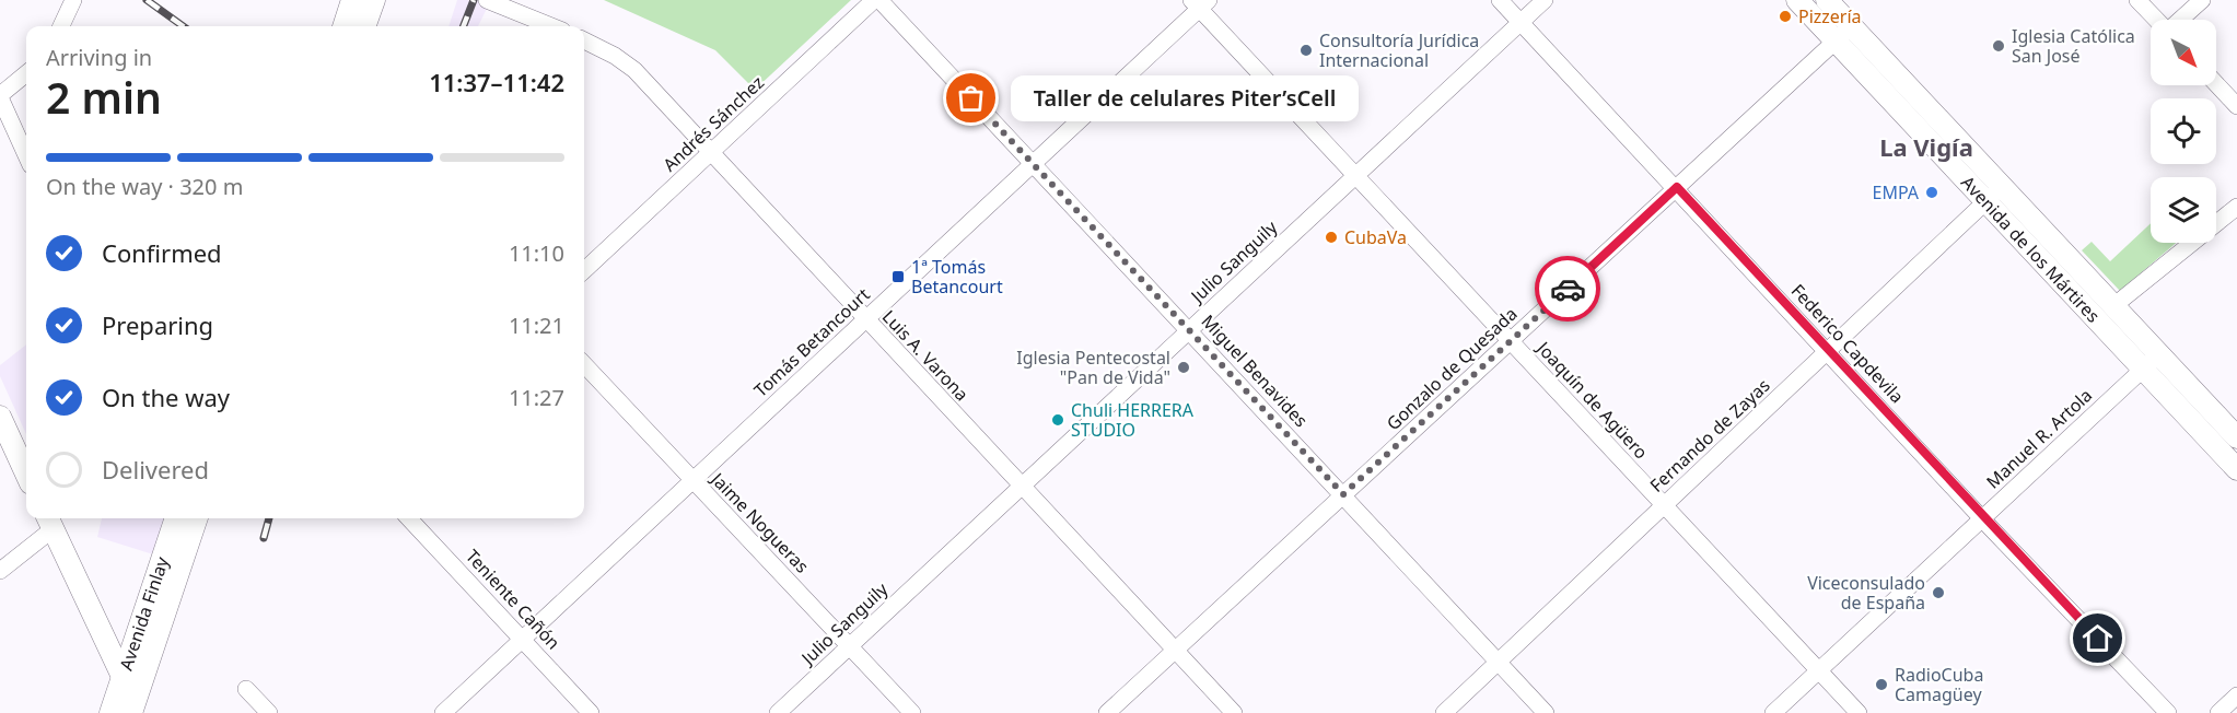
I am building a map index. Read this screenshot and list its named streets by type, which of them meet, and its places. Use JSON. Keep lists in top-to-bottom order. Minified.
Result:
{"streets":{"main road":["Avenida de los Mártires","Avenida Finlay"],"street":["Andrés Sánchez","Julio Sanguily","Tomás Betancourt","Federico Capdevila","Luis A. Varona","Gonzalo de Quesada","Miguel Benavides","Joaquín de Agüero","Fernando de Zayas","Manuel R. Artola","Jaime Nogueras","Teniente Cañón"]},"crossings":[["Andrés Sánchez","Luis A. Varona"],["Avenida de los Mártires","Gonzalo de Quesada"],["Avenida de los Mártires","Fernando de Zayas"],["Avenida de los Mártires","Manuel R. Artola"],["Julio Sanguily","Federico Capdevila"],["Julio Sanguily","Luis A. Varona"],["Julio Sanguily","Miguel Benavides"],["Julio Sanguily","Joaquín de Agüero"],["Julio Sanguily","Jaime Nogueras"],["Tomás Betancourt","Luis A. Varona"],["Tomás Betancourt","Miguel Benavides"],["Tomás Betancourt","Joaquín de Agüero"],["Tomás Betancourt","Jaime Nogueras"],["Tomás Betancourt","Teniente Cañón"],["Federico Capdevila","Gonzalo de Quesada"],["Federico Capdevila","Fernando de Zayas"],["Federico Capdevila","Manuel R. Artola"],["Luis A. Varona","Gonzalo de Quesada"],["Gonzalo de Quesada","Miguel Benavides"],["Gonzalo de Quesada","Joaquín de Agüero"],["Miguel Benavides","Fernando de Zayas"],["Joaquín de Agüero","Fernando de Zayas"],["Joaquín de Agüero","Manuel R. Artola"]],"districts":["La Vigía"],"places":{"other":["Pizzería","Iglesia Católica San José","Consultoría Jurídica Internacional","Taller de celulares Piter’sCell","EMPA","CubaVa","Iglesia Pentecostal \"Pan de Vida\"","Chuli HERRERA STUDIO","Viceconsulado de España","RadioCuba Camagüey"],"transit":["1ª Tomás Betancourt"]},"north":"bottom right","page":{"heading":["2 min","Arriving in","11:37–11:42"],"bubble":"Taller de celulares Piter’sCell","bar":"On the way · 320 m","list":[["Confirmed","11:10"],["Preparing","11:21"],["On the way","11:27"],"Delivered"]}}
